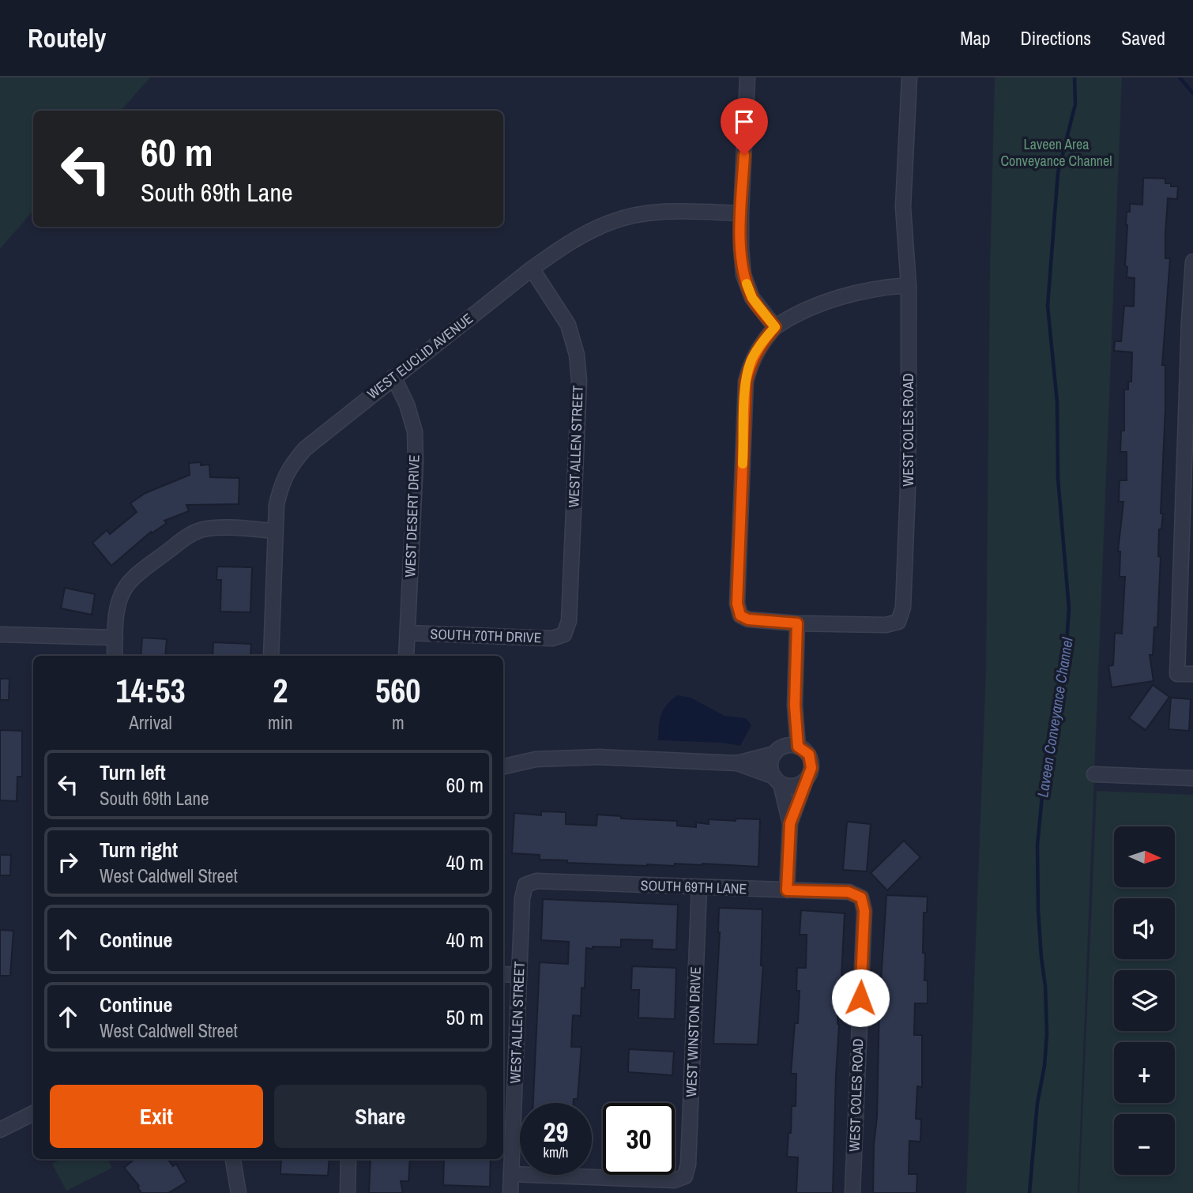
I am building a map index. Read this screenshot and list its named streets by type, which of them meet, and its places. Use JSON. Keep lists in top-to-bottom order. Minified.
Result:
{"streets":{"street":["WEST EUCLID AVENUE","WEST COLES ROAD","WEST ALLEN STREET","WEST DESERT DRIVE","SOUTH 70TH DRIVE","SOUTH 69TH LANE","WEST WINSTON DRIVE"]},"crossings":[["WEST EUCLID AVENUE","WEST ALLEN STREET"],["WEST EUCLID AVENUE","WEST DESERT DRIVE"],["WEST COLES ROAD","SOUTH 69TH LANE"],["WEST ALLEN STREET","SOUTH 70TH DRIVE"],["WEST ALLEN STREET","SOUTH 69TH LANE"],["WEST ALLEN STREET","WEST WINSTON DRIVE"],["WEST DESERT DRIVE","SOUTH 70TH DRIVE"],["SOUTH 69TH LANE","WEST WINSTON DRIVE"]],"water":["Laveen Conveyance Channel"],"parks":["Laveen Area Conveyance Channel"],"north":"right","page":{"header":"Routely","nav":["Map","Directions","Saved"],"turn":["60 m","South 69th Lane"],"eta":["14:53","Arrival","2","min","560","m"],"list":[{"name":"Turn left","note":"South 69th Lane","value":"60 m"},{"name":"Turn right","note":"West Caldwell Street","value":"40 m"},{"name":"Continue","value":"40 m"},{"name":"Continue","note":"West Caldwell Street","value":"50 m"}],"map_buttons":["+","−"],"buttons":["Exit","Share"],"speed":"29 km/h","limit":"30"}}
